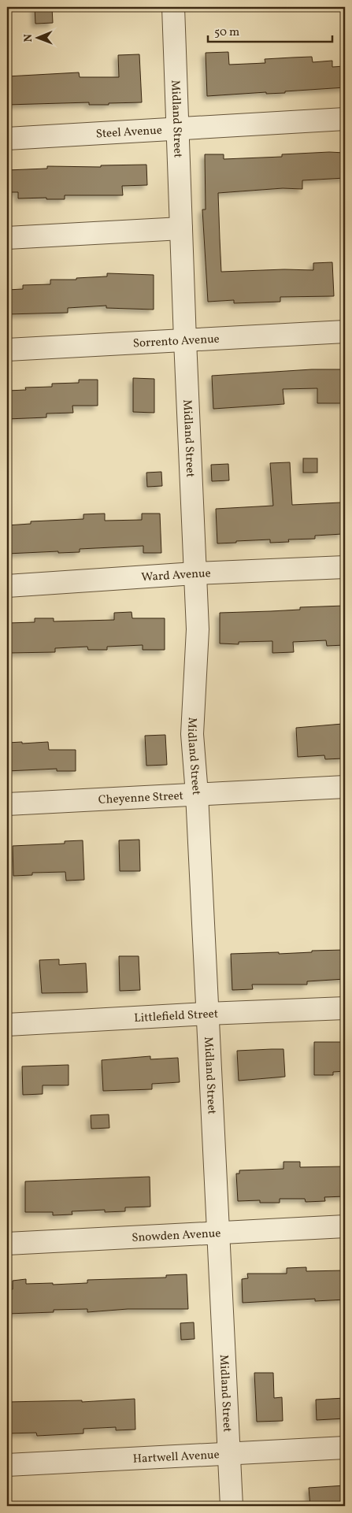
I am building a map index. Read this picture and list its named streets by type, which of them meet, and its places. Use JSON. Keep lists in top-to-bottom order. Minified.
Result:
{"streets":{"street":["Midland Street","Steel Avenue","Sorrento Avenue","Ward Avenue","Cheyenne Street","Littlefield Street","Snowden Avenue","Hartwell Avenue"]},"crossings":[["Midland Street","Steel Avenue"],["Midland Street","Sorrento Avenue"],["Midland Street","Ward Avenue"],["Midland Street","Cheyenne Street"],["Midland Street","Littlefield Street"],["Midland Street","Snowden Avenue"],["Midland Street","Hartwell Avenue"]],"scale_bar":"50 m","north":"left"}
